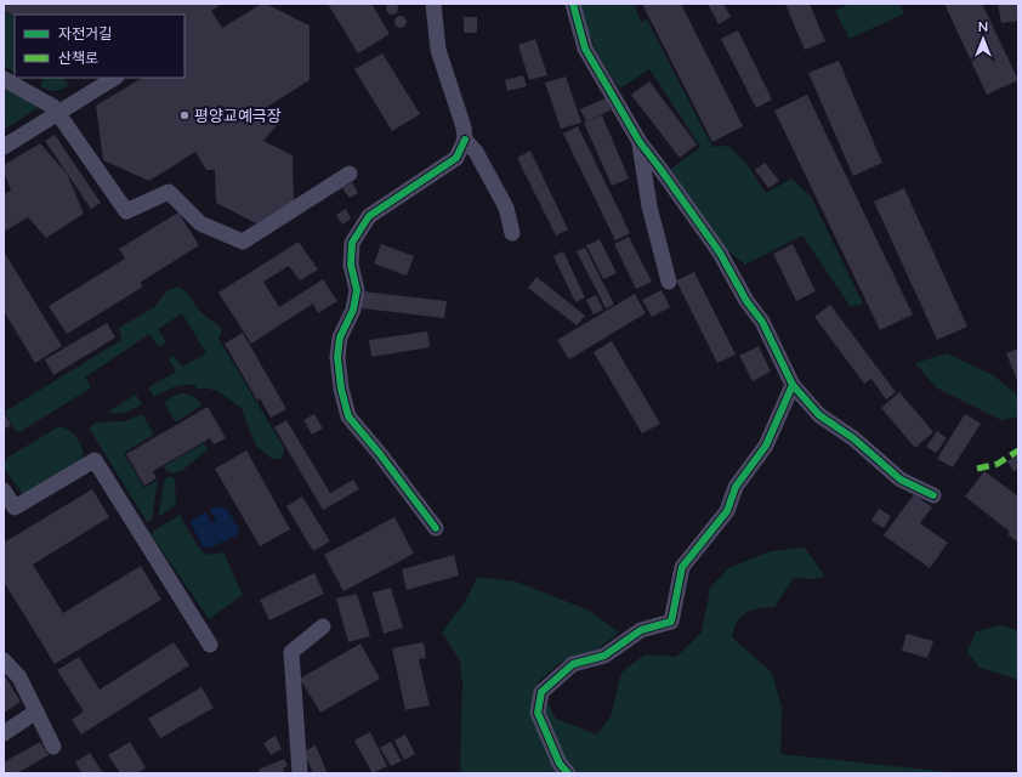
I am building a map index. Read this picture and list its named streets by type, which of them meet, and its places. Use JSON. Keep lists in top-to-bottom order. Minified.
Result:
{"places":["평양교예극장"],"legend":["자전거길","산책로"],"north":"top"}
